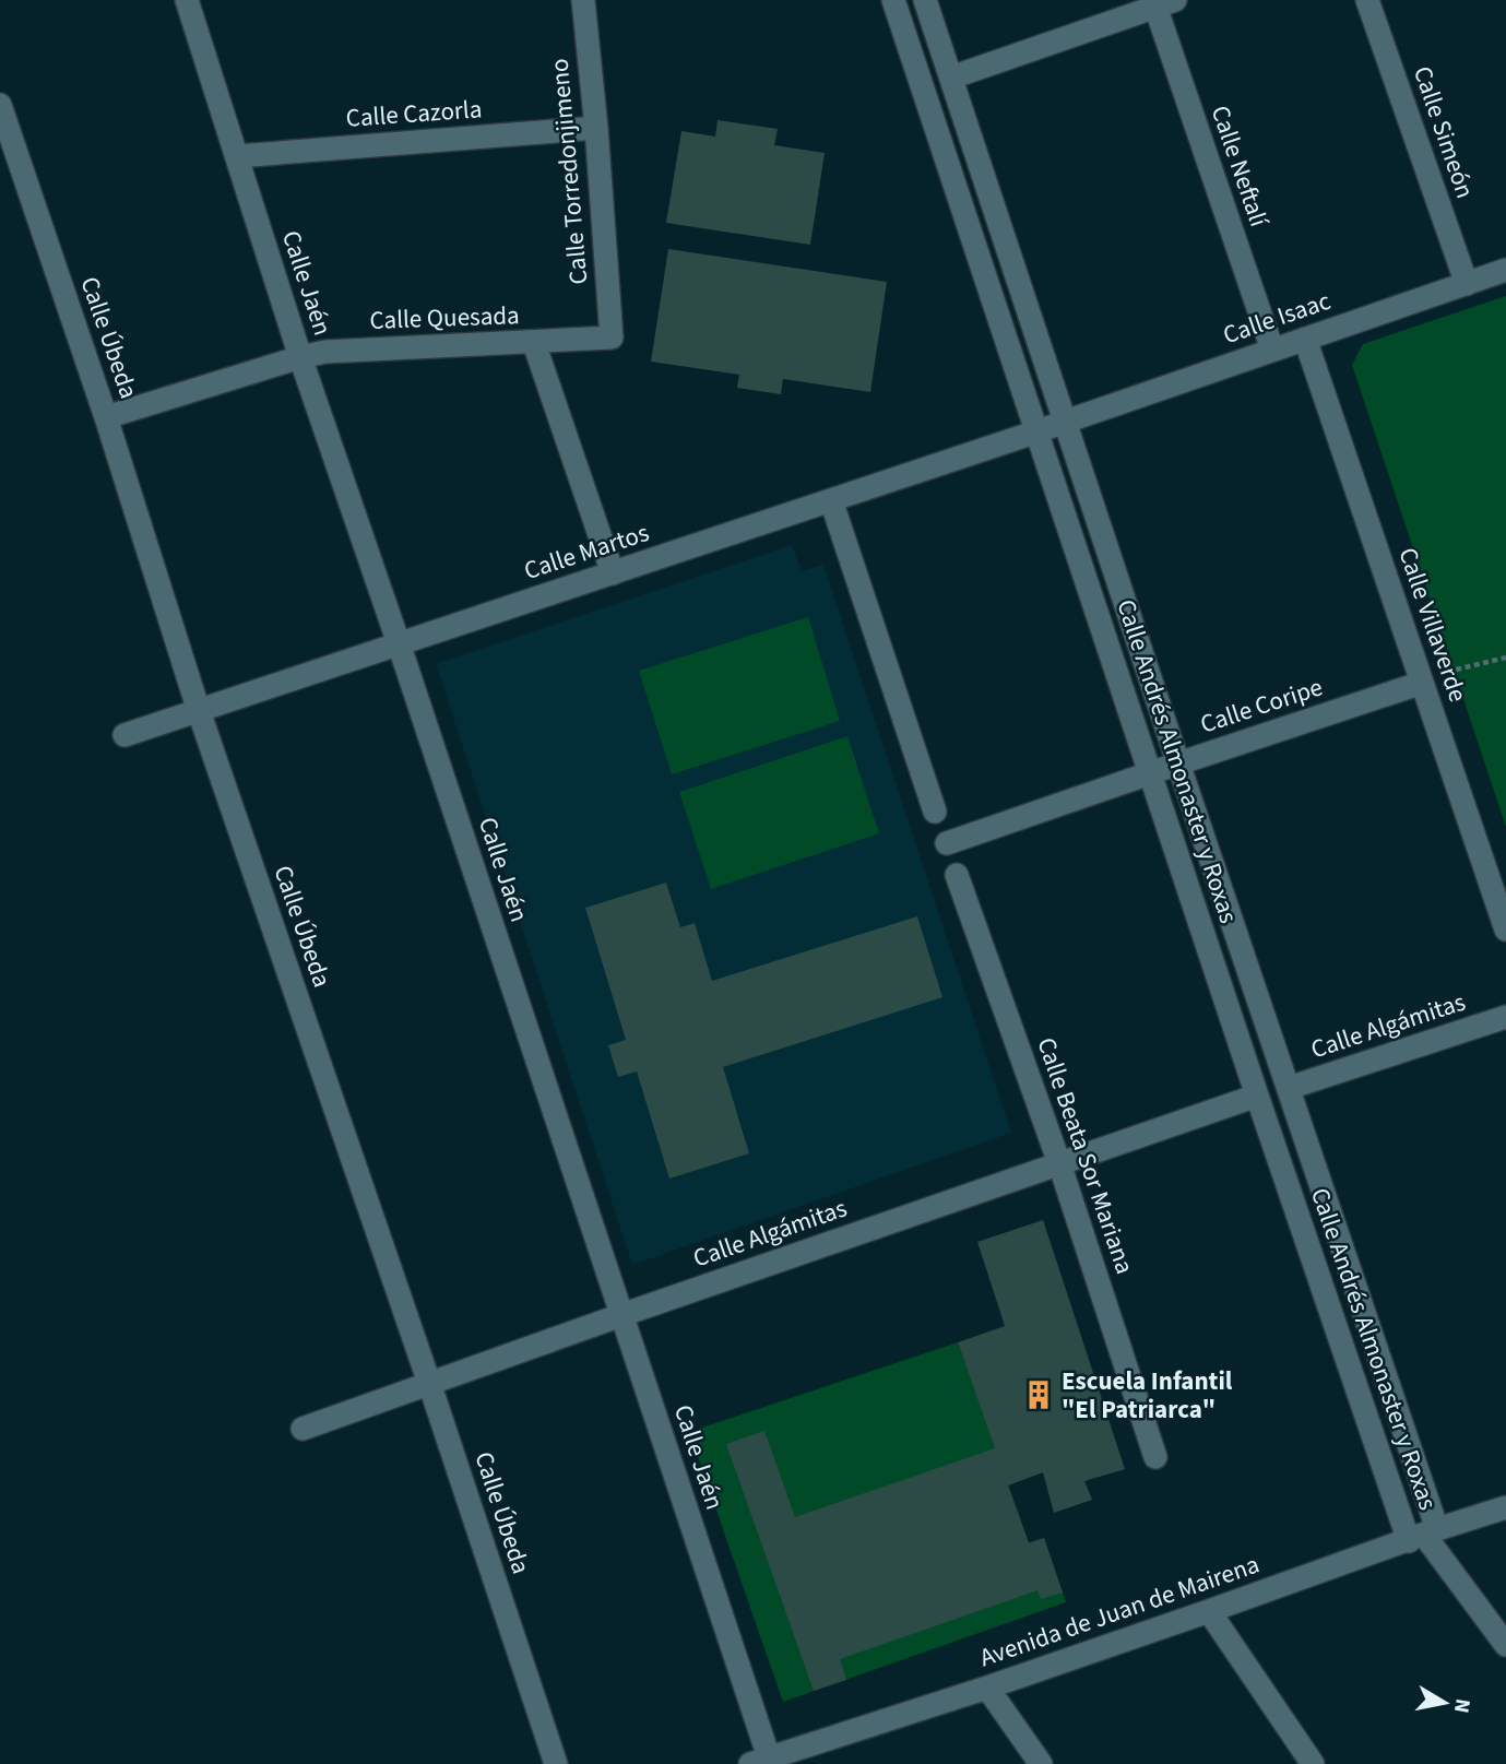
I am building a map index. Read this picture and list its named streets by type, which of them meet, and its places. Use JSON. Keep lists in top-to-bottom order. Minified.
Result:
{"streets":{"street":["Calle Cazorla","Calle Simeón","Calle Neftalí","Calle Torredonjimeno","Calle Jaén","Calle Quesada","Calle Isaac","Calle Úbeda","Calle Martos","Calle Villaverde","Calle Coripe","Calle Andrés Almonaster y Roxas","Calle Algámitas","Calle Beata Sor Mariana","Avenida de Juan de Mairena"]},"crossings":[["Calle Cazorla","Calle Torredonjimeno"],["Calle Cazorla","Calle Jaén"],["Calle Simeón","Calle Isaac"],["Calle Neftalí","Calle Isaac"],["Calle Torredonjimeno","Calle Quesada"],["Calle Jaén","Calle Quesada"],["Calle Jaén","Calle Martos"],["Calle Jaén","Calle Algámitas"],["Calle Jaén","Avenida de Juan de Mairena"],["Calle Quesada","Calle Úbeda"],["Calle Isaac","Calle Martos"],["Calle Isaac","Calle Villaverde"],["Calle Isaac","Calle Andrés Almonaster y Roxas"],["Calle Úbeda","Calle Martos"],["Calle Úbeda","Calle Algámitas"],["Calle Martos","Calle Andrés Almonaster y Roxas"],["Calle Villaverde","Calle Coripe"],["Calle Coripe","Calle Andrés Almonaster y Roxas"],["Calle Andrés Almonaster y Roxas","Calle Algámitas"],["Calle Andrés Almonaster y Roxas","Avenida de Juan de Mairena"],["Calle Algámitas","Calle Beata Sor Mariana"]],"places":{"building":["Escuela Infantil \"El Patriarca\""]},"north":"right"}
